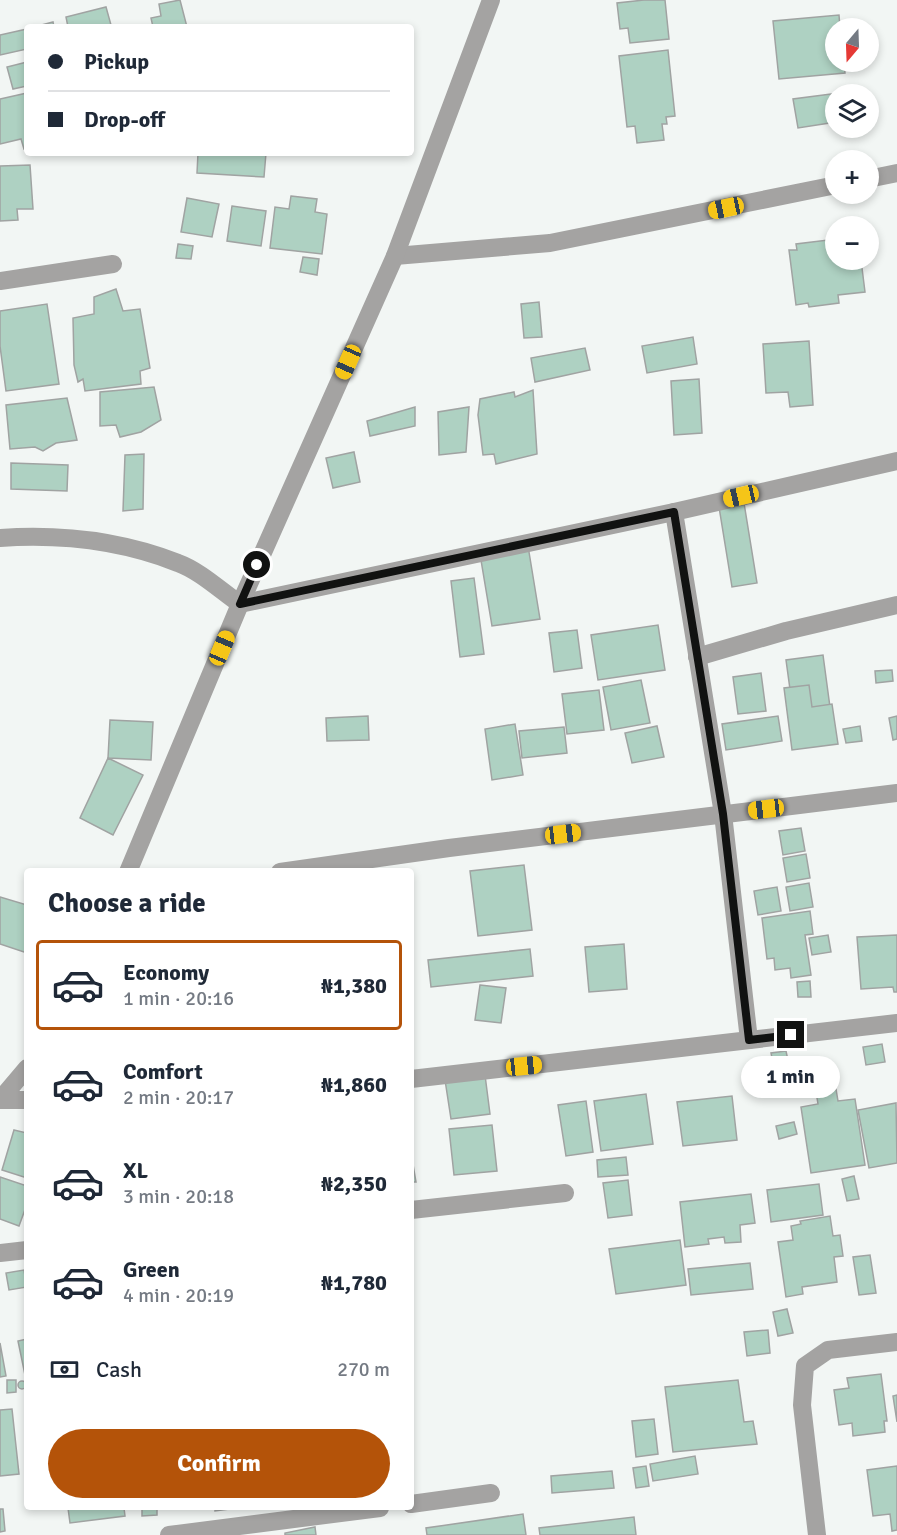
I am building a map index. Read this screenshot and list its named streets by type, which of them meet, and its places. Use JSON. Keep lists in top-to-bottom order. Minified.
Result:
{"north":"bottom","page":{"map_buttons":["+","−"],"banner":["Pickup","Drop-off"],"heading":"Choose a ride","list":[{"name":"Economy","note":"1 min · 20:16","value":"₦1,380"},{"name":"Comfort","note":"2 min · 20:17","value":"₦1,860"},{"name":"XL","note":"3 min · 20:18","value":"₦2,350"},{"name":"Green","note":"4 min · 20:19","value":"₦1,780"}],"bubble":"1 min","pay":["Cash","270 m"],"buttons":"Confirm"}}
